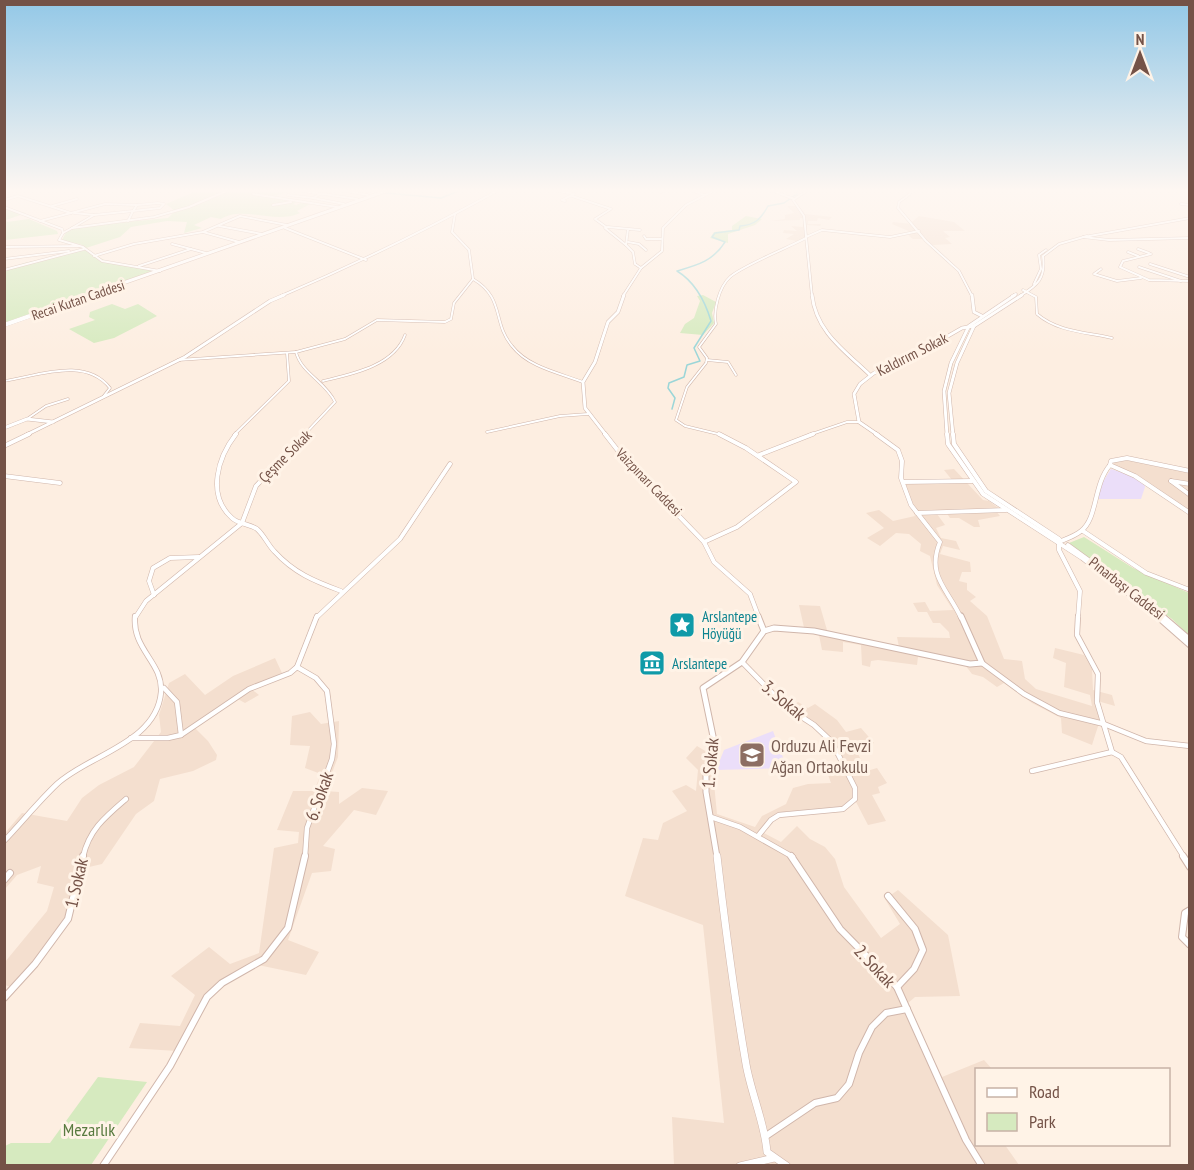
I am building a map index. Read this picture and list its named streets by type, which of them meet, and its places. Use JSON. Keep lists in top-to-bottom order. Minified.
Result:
{"streets":{"main road":["Recai Kutan Caddesi"],"street":["Kaldırım Sokak","Çeşme Sokak","Vaizpınarı Caddesi","Pınarbaşı Caddesi","3. Sokak","1. Sokak","6. Sokak","2. Sokak"]},"crossings":[["Vaizpınarı Caddesi","1. Sokak"],["3. Sokak","1. Sokak"],["3. Sokak","2. Sokak"],["1. Sokak","2. Sokak"]],"parks":["Mezarlık"],"places":{"place":["Arslantepe Höyüğü"],"museum":["Arslantepe"],"school or university":["Orduzu Ali Fevzi Ağan Ortaokulu"]},"legend":["Road","Park"],"north":"top"}
